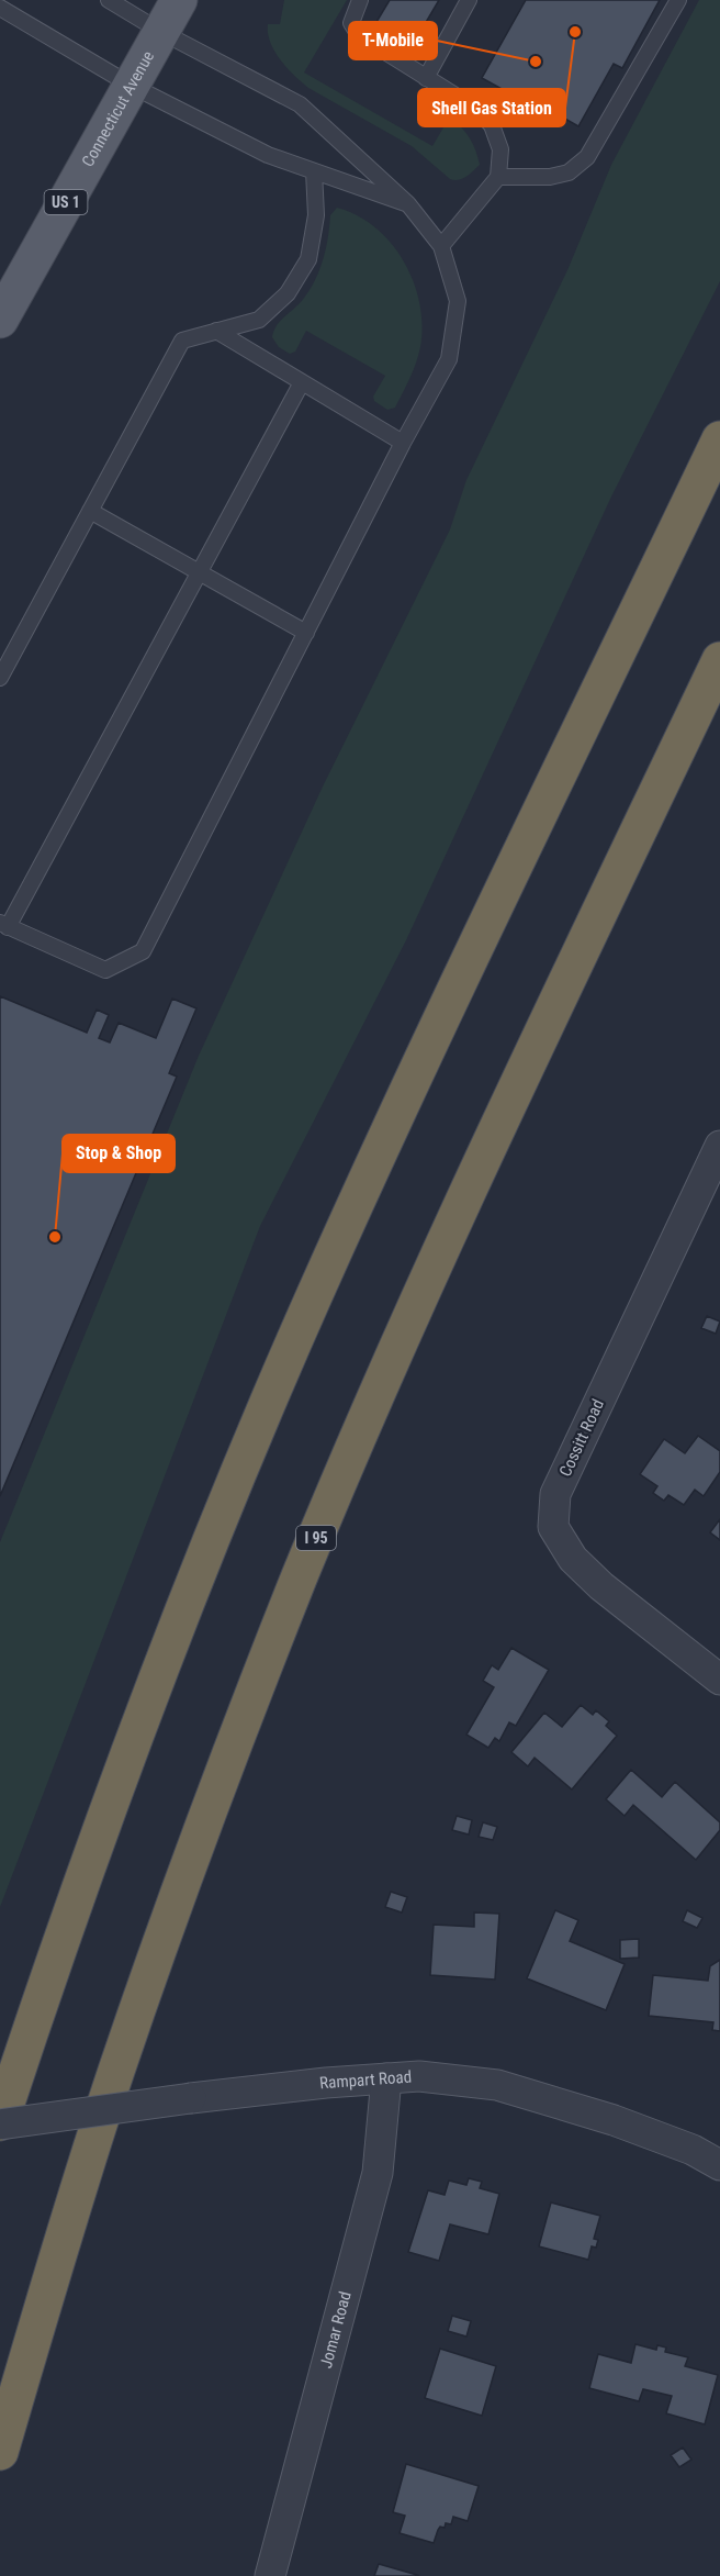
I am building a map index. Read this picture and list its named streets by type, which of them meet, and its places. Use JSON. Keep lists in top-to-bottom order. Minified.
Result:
{"streets":{"highway":["I 95"],"main road":["Connecticut Avenue","US 1"],"street":["Cossitt Road","Rampart Road","Jomar Road"]},"crossings":[["Rampart Road","Jomar Road"]],"places":["Shell Gas Station","T-Mobile","Stop & Shop"]}
